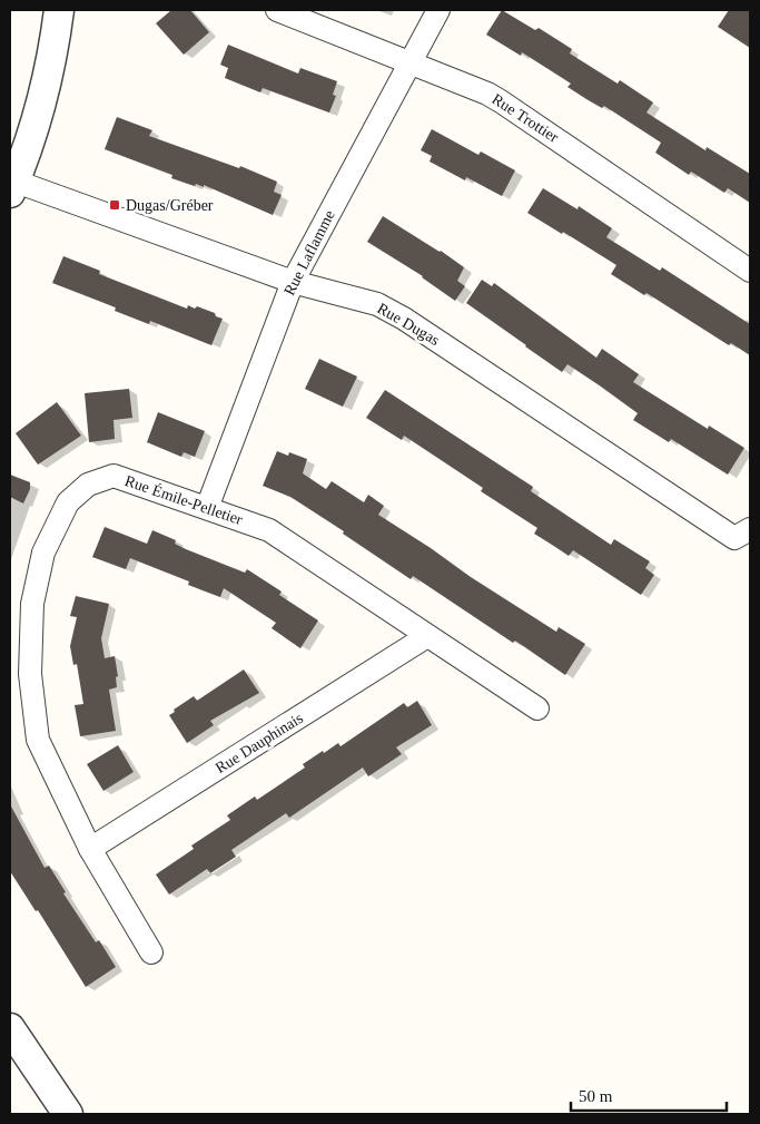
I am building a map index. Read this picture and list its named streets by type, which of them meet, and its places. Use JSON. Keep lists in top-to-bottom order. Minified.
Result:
{"streets":{"street":["Rue Trottier","Rue Laflamme","Rue Dugas","Rue Émile-Pelletier","Rue Dauphinais"]},"crossings":[["Rue Trottier","Rue Laflamme"],["Rue Laflamme","Rue Dugas"],["Rue Laflamme","Rue Émile-Pelletier"],["Rue Émile-Pelletier","Rue Dauphinais"]],"places":{"transit":["Dugas/Gréber"]},"scale_bar":"50 m"}
